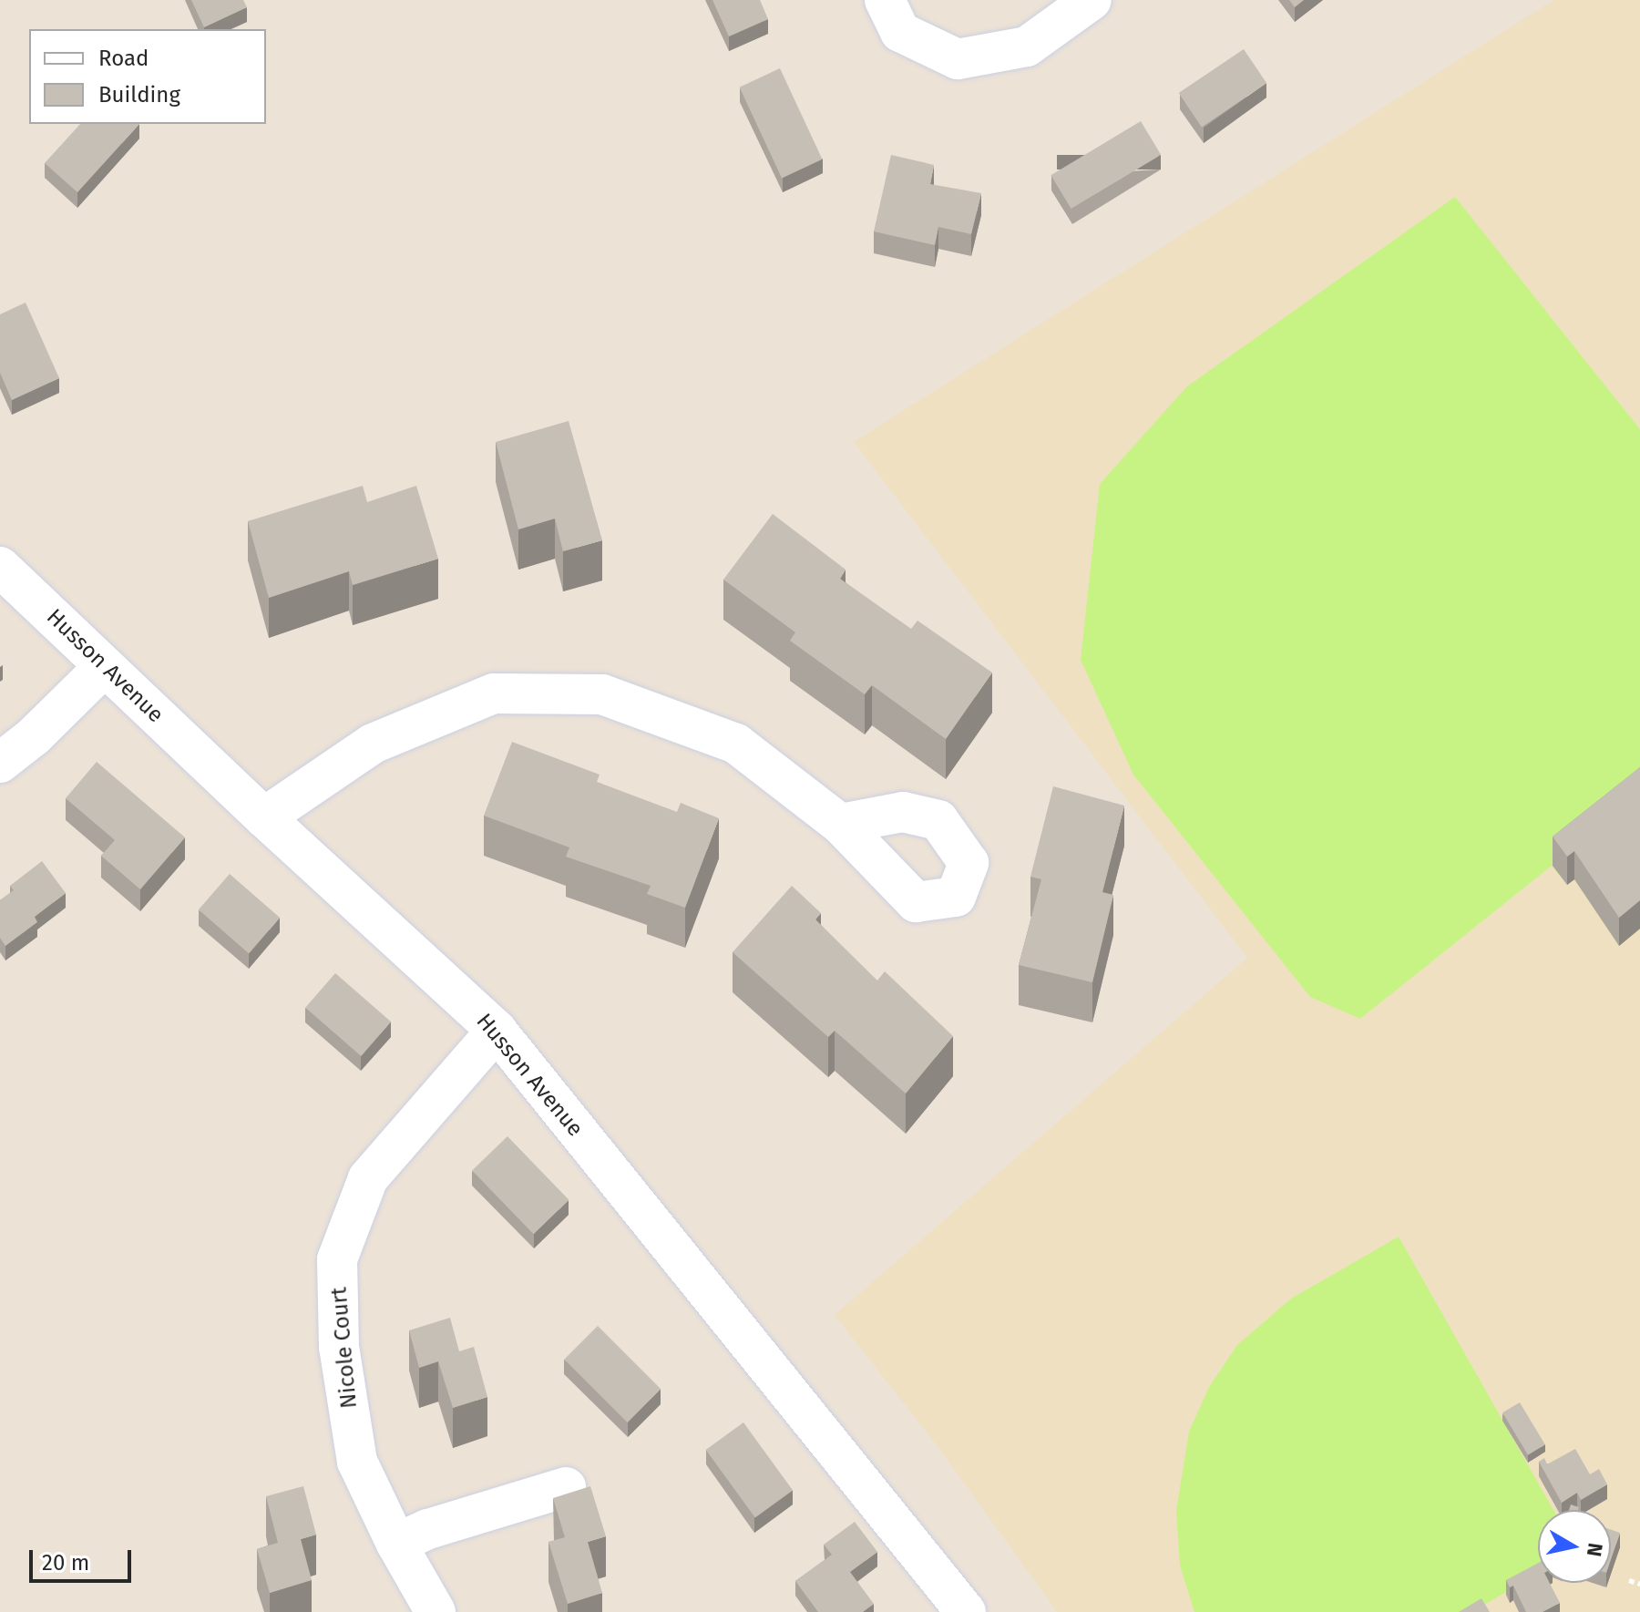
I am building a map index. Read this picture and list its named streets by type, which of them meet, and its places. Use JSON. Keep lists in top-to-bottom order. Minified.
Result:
{"streets":{"street":["Husson Avenue","Nicole Court"]},"crossings":[["Husson Avenue","Nicole Court"]],"legend":["Road","Building"],"scale_bar":"20 m","north":"right"}
